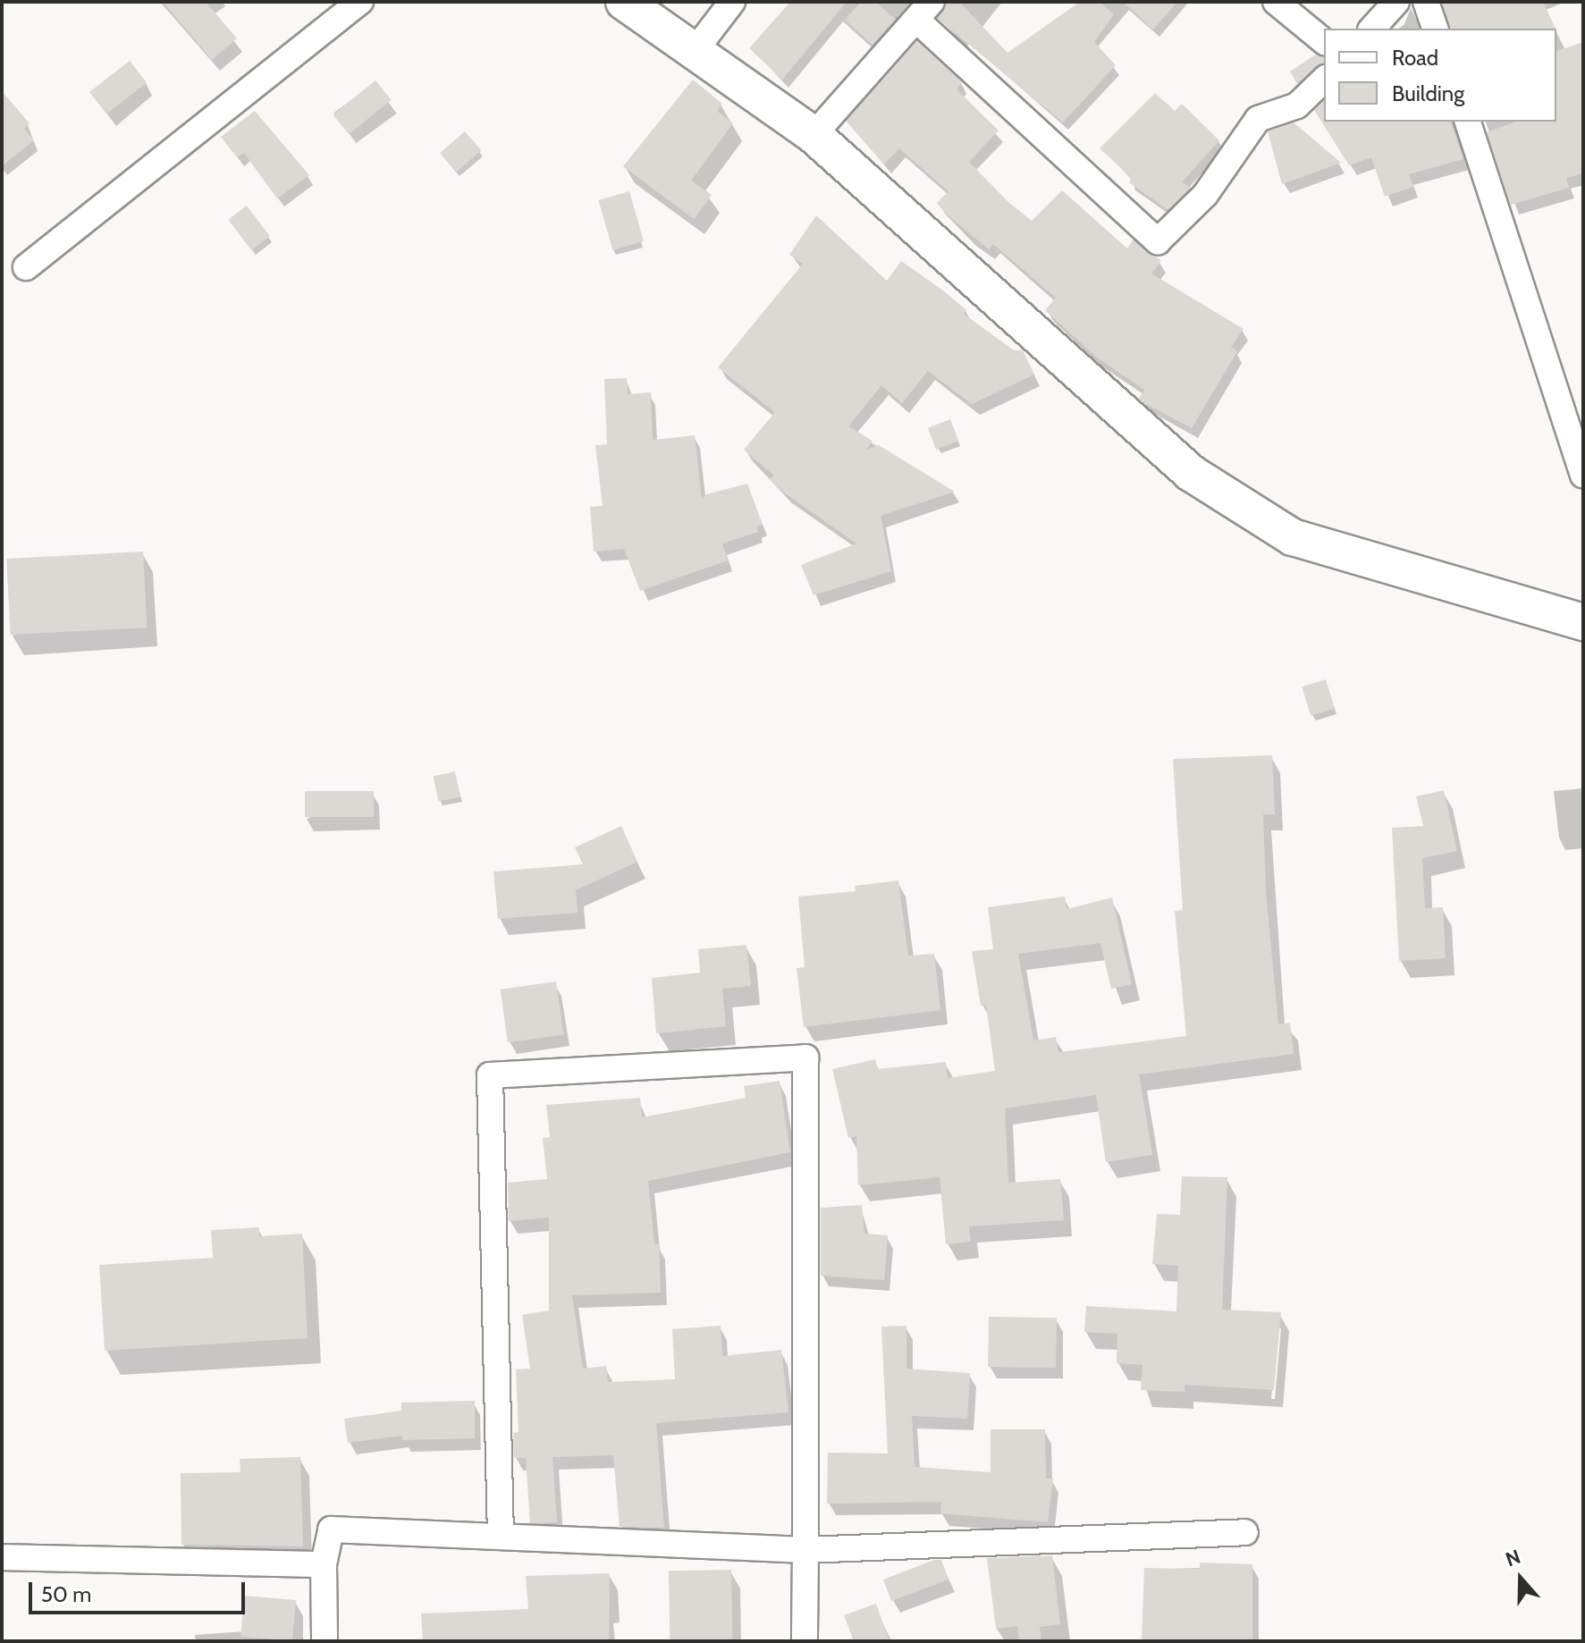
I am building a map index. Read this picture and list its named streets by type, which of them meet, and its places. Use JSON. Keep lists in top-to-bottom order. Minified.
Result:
{"legend":["Road","Building"],"scale_bar":"50 m","north":"top"}
